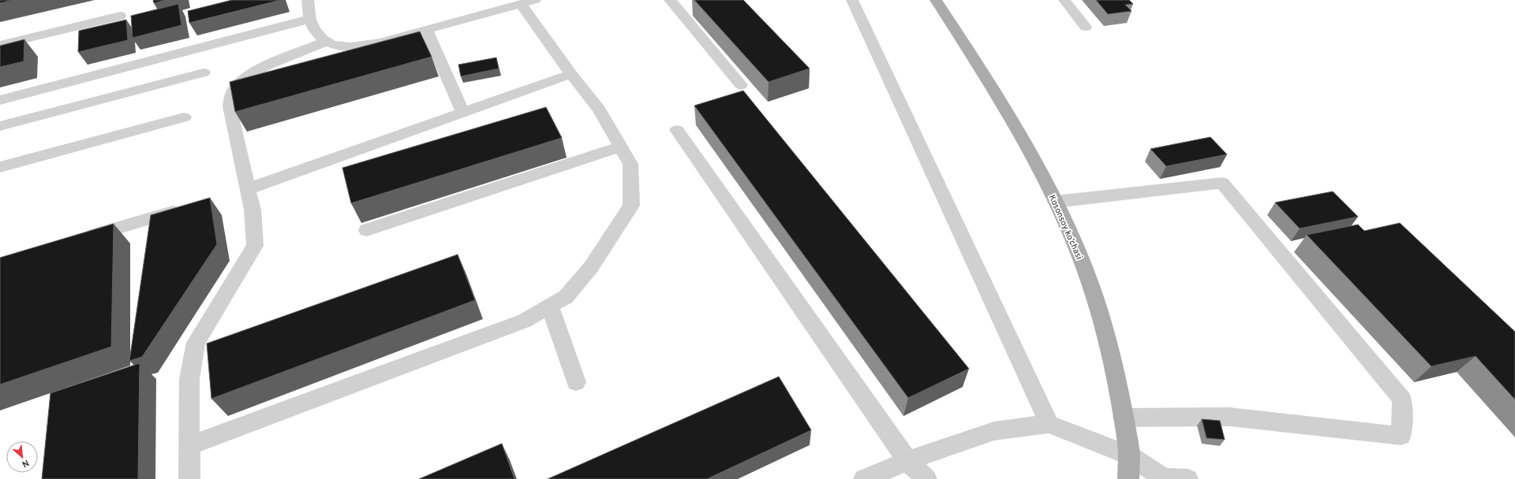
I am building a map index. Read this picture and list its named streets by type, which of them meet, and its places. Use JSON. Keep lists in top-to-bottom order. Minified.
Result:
{"streets":{"main road":["Kosonsoy ko’chasi"]},"north":"bottom right"}
